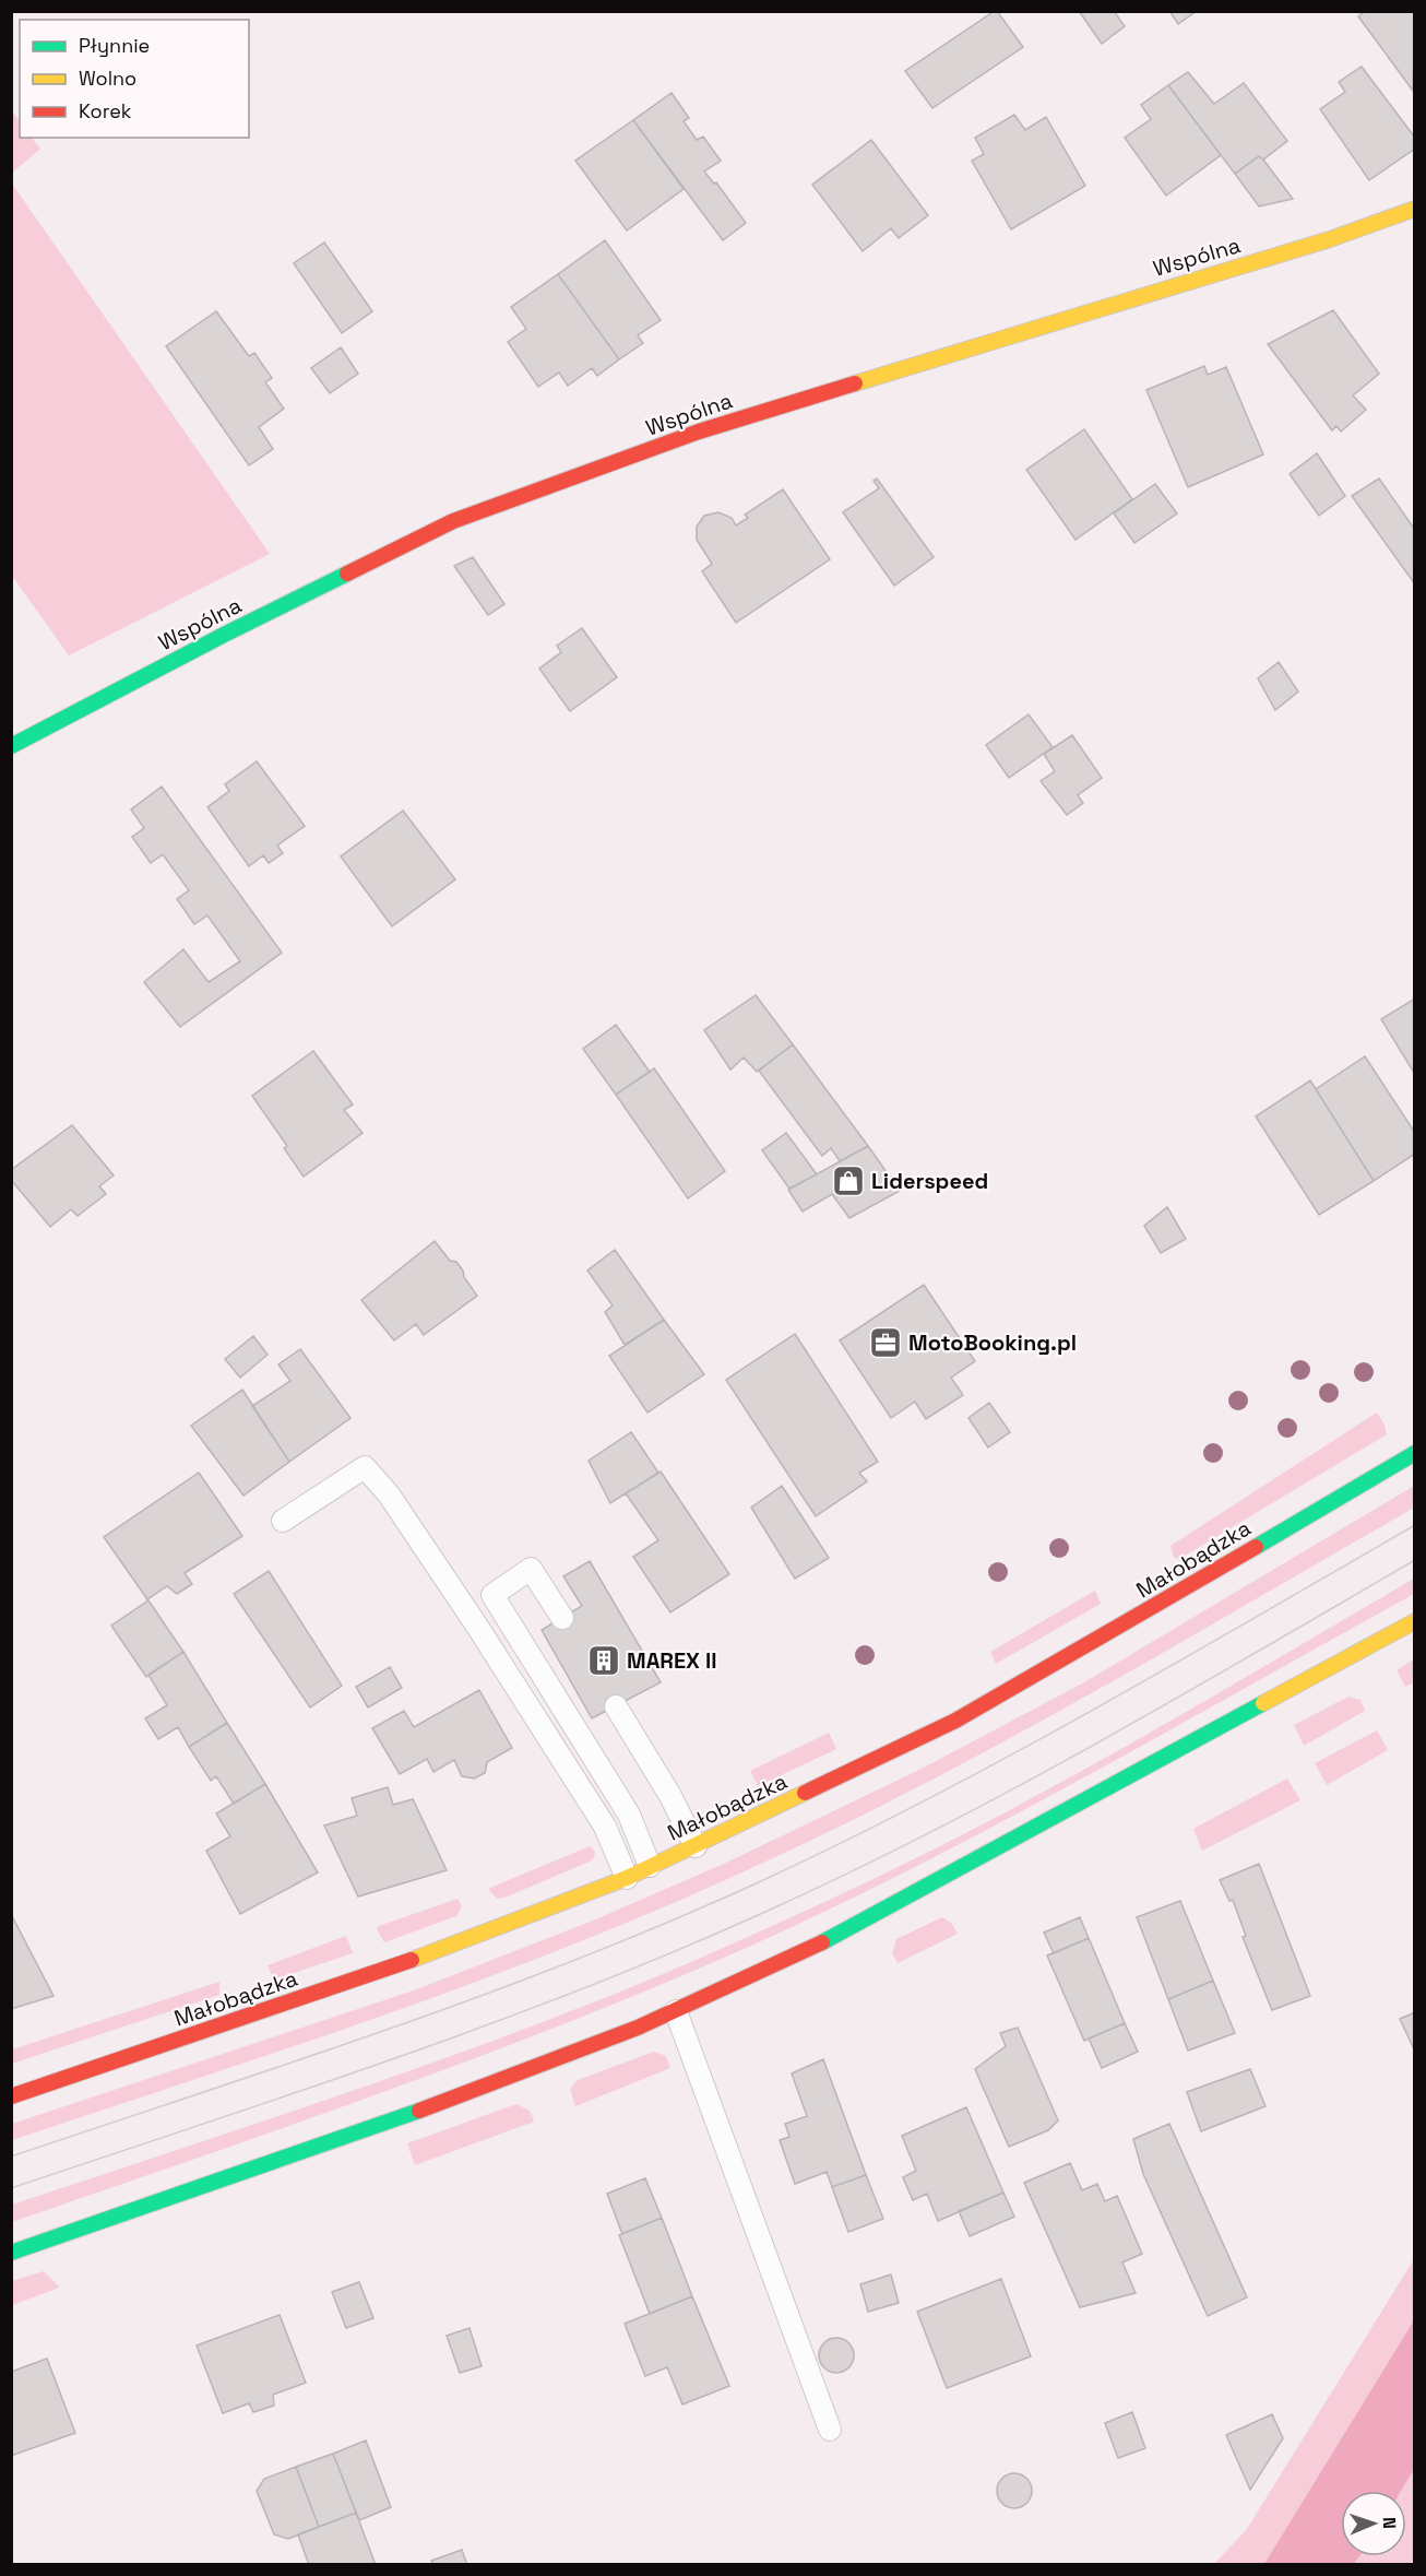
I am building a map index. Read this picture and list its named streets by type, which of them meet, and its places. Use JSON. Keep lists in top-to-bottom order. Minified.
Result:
{"streets":{"street":["Wspólna","Małobądzka"]},"places":{"shop":["Liderspeed"],"office":["MotoBooking.pl"],"building":["MAREX II"]},"legend":["Płynnie","Wolno","Korek"],"north":"right"}
